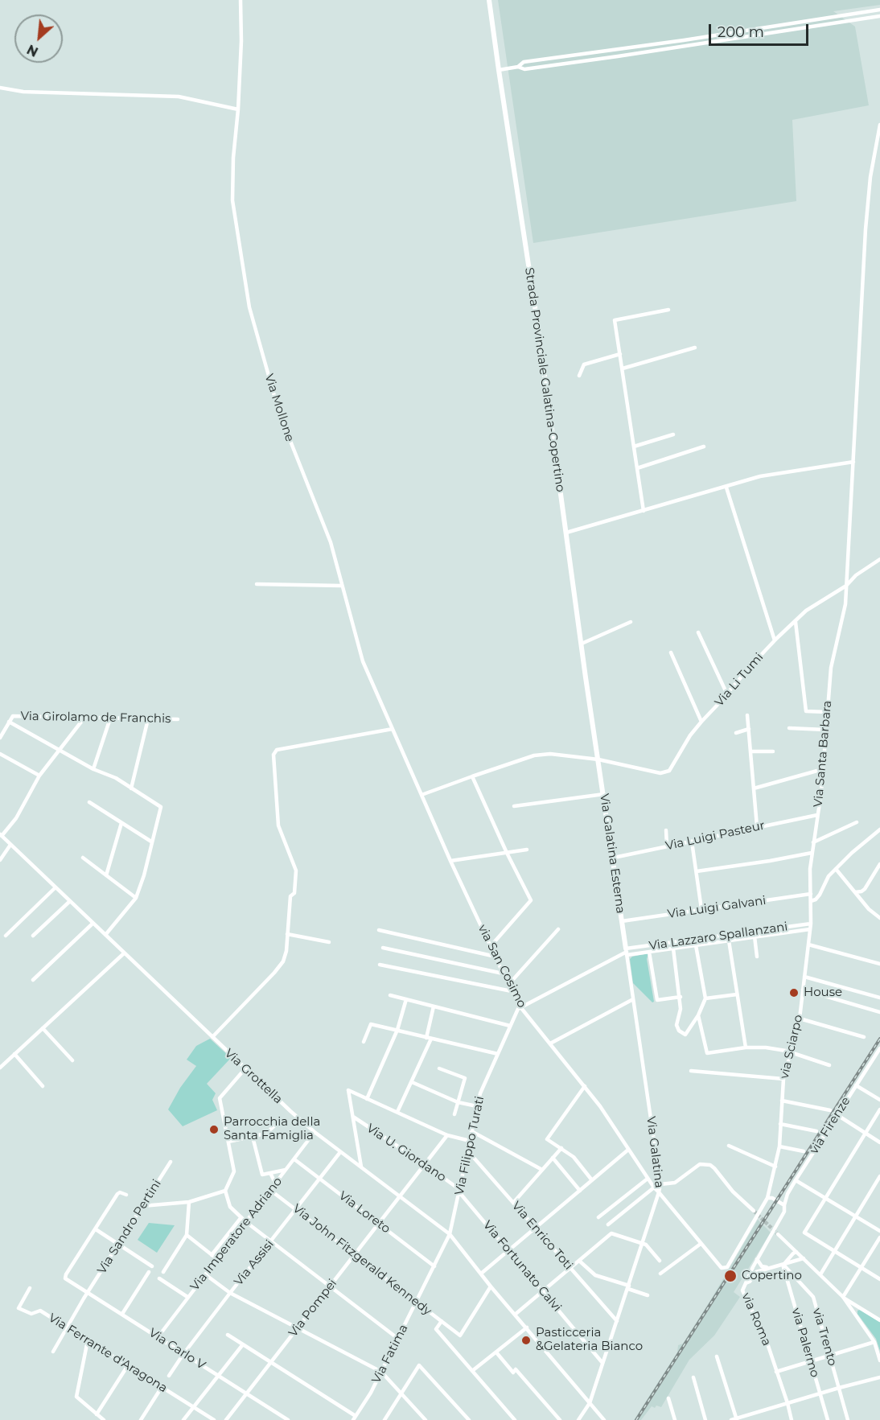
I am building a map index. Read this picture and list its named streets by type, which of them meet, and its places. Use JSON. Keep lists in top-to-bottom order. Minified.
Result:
{"streets":{"main road":["Strada Provinciale Galatina-Copertino","Via Galatina Esterna"],"street":["Via Mollone","Via Li Tumi","Via Girolamo de Franchis","Via Santa Barbara","Via Luigi Pasteur","Via Luigi Galvani","Via Lazzaro Spallanzani","via San Cosimo","via Sciarpo","Via Grottella","via Firenze","Via Filippo Turati","Via Galatina","Via U. Giordano","Via Loreto","Via Sandro Pertini","Via Imperatore Adriano","Via Enrico Toti","Via John Fitzgerald Kennedy","Via Assisi","Via Fortunato Calvi","Via Pompei","via Roma","via Trento","via Palermo","Via Carlo V","Via Ferrante d'Aragona","Via Fatima"]},"crossings":[["Strada Provinciale Galatina-Copertino","Via Li Tumi"],["Strada Provinciale Galatina-Copertino","Via Galatina Esterna"],["Via Mollone","via San Cosimo"],["Via Li Tumi","Via Santa Barbara"],["Via Li Tumi","Via Galatina Esterna"],["Via Santa Barbara","Via Luigi Pasteur"],["Via Santa Barbara","Via Luigi Galvani"],["Via Santa Barbara","Via Lazzaro Spallanzani"],["Via Santa Barbara","via Sciarpo"],["Via Luigi Pasteur","Via Galatina Esterna"],["Via Galatina Esterna","Via Luigi Galvani"],["Via Galatina Esterna","Via Lazzaro Spallanzani"],["Via Galatina Esterna","Via Galatina"],["Via Lazzaro Spallanzani","via Sciarpo"],["Via Lazzaro Spallanzani","Via Galatina"],["via San Cosimo","Via Filippo Turati"],["via San Cosimo","Via Galatina"],["via Sciarpo","Via Galatina"],["Via Grottella","Via Filippo Turati"],["Via Grottella","Via Imperatore Adriano"],["Via Grottella","Via John Fitzgerald Kennedy"],["Via Grottella","Via Assisi"],["Via Grottella","Via Pompei"],["Via Grottella","Via Fatima"],["via Firenze","via Roma"],["Via Filippo Turati","Via U. Giordano"],["Via Filippo Turati","Via Enrico Toti"],["Via Filippo Turati","Via Fortunato Calvi"],["Via Filippo Turati","Via Fatima"],["Via U. Giordano","Via Fortunato Calvi"],["Via U. Giordano","Via Pompei"],["Via Loreto","Via Imperatore Adriano"],["Via Loreto","Via Assisi"],["Via Loreto","Via Pompei"],["Via Loreto","Via Fatima"],["Via Sandro Pertini","Via Carlo V"],["Via Sandro Pertini","Via Ferrante d'Aragona"],["Via Imperatore Adriano","Via John Fitzgerald Kennedy"],["Via Imperatore Adriano","Via Carlo V"],["Via John Fitzgerald Kennedy","Via Assisi"],["Via John Fitzgerald Kennedy","Via Pompei"],["Via John Fitzgerald Kennedy","Via Fatima"],["Via Assisi","Via Carlo V"],["Via Pompei","Via Carlo V"],["via Trento","via Palermo"]],"places":["House","Parrocchia della Santa Famiglia","Copertino","Pasticceria &Gelateria Bianco"],"scale_bar":"200 m","north":"bottom left"}
